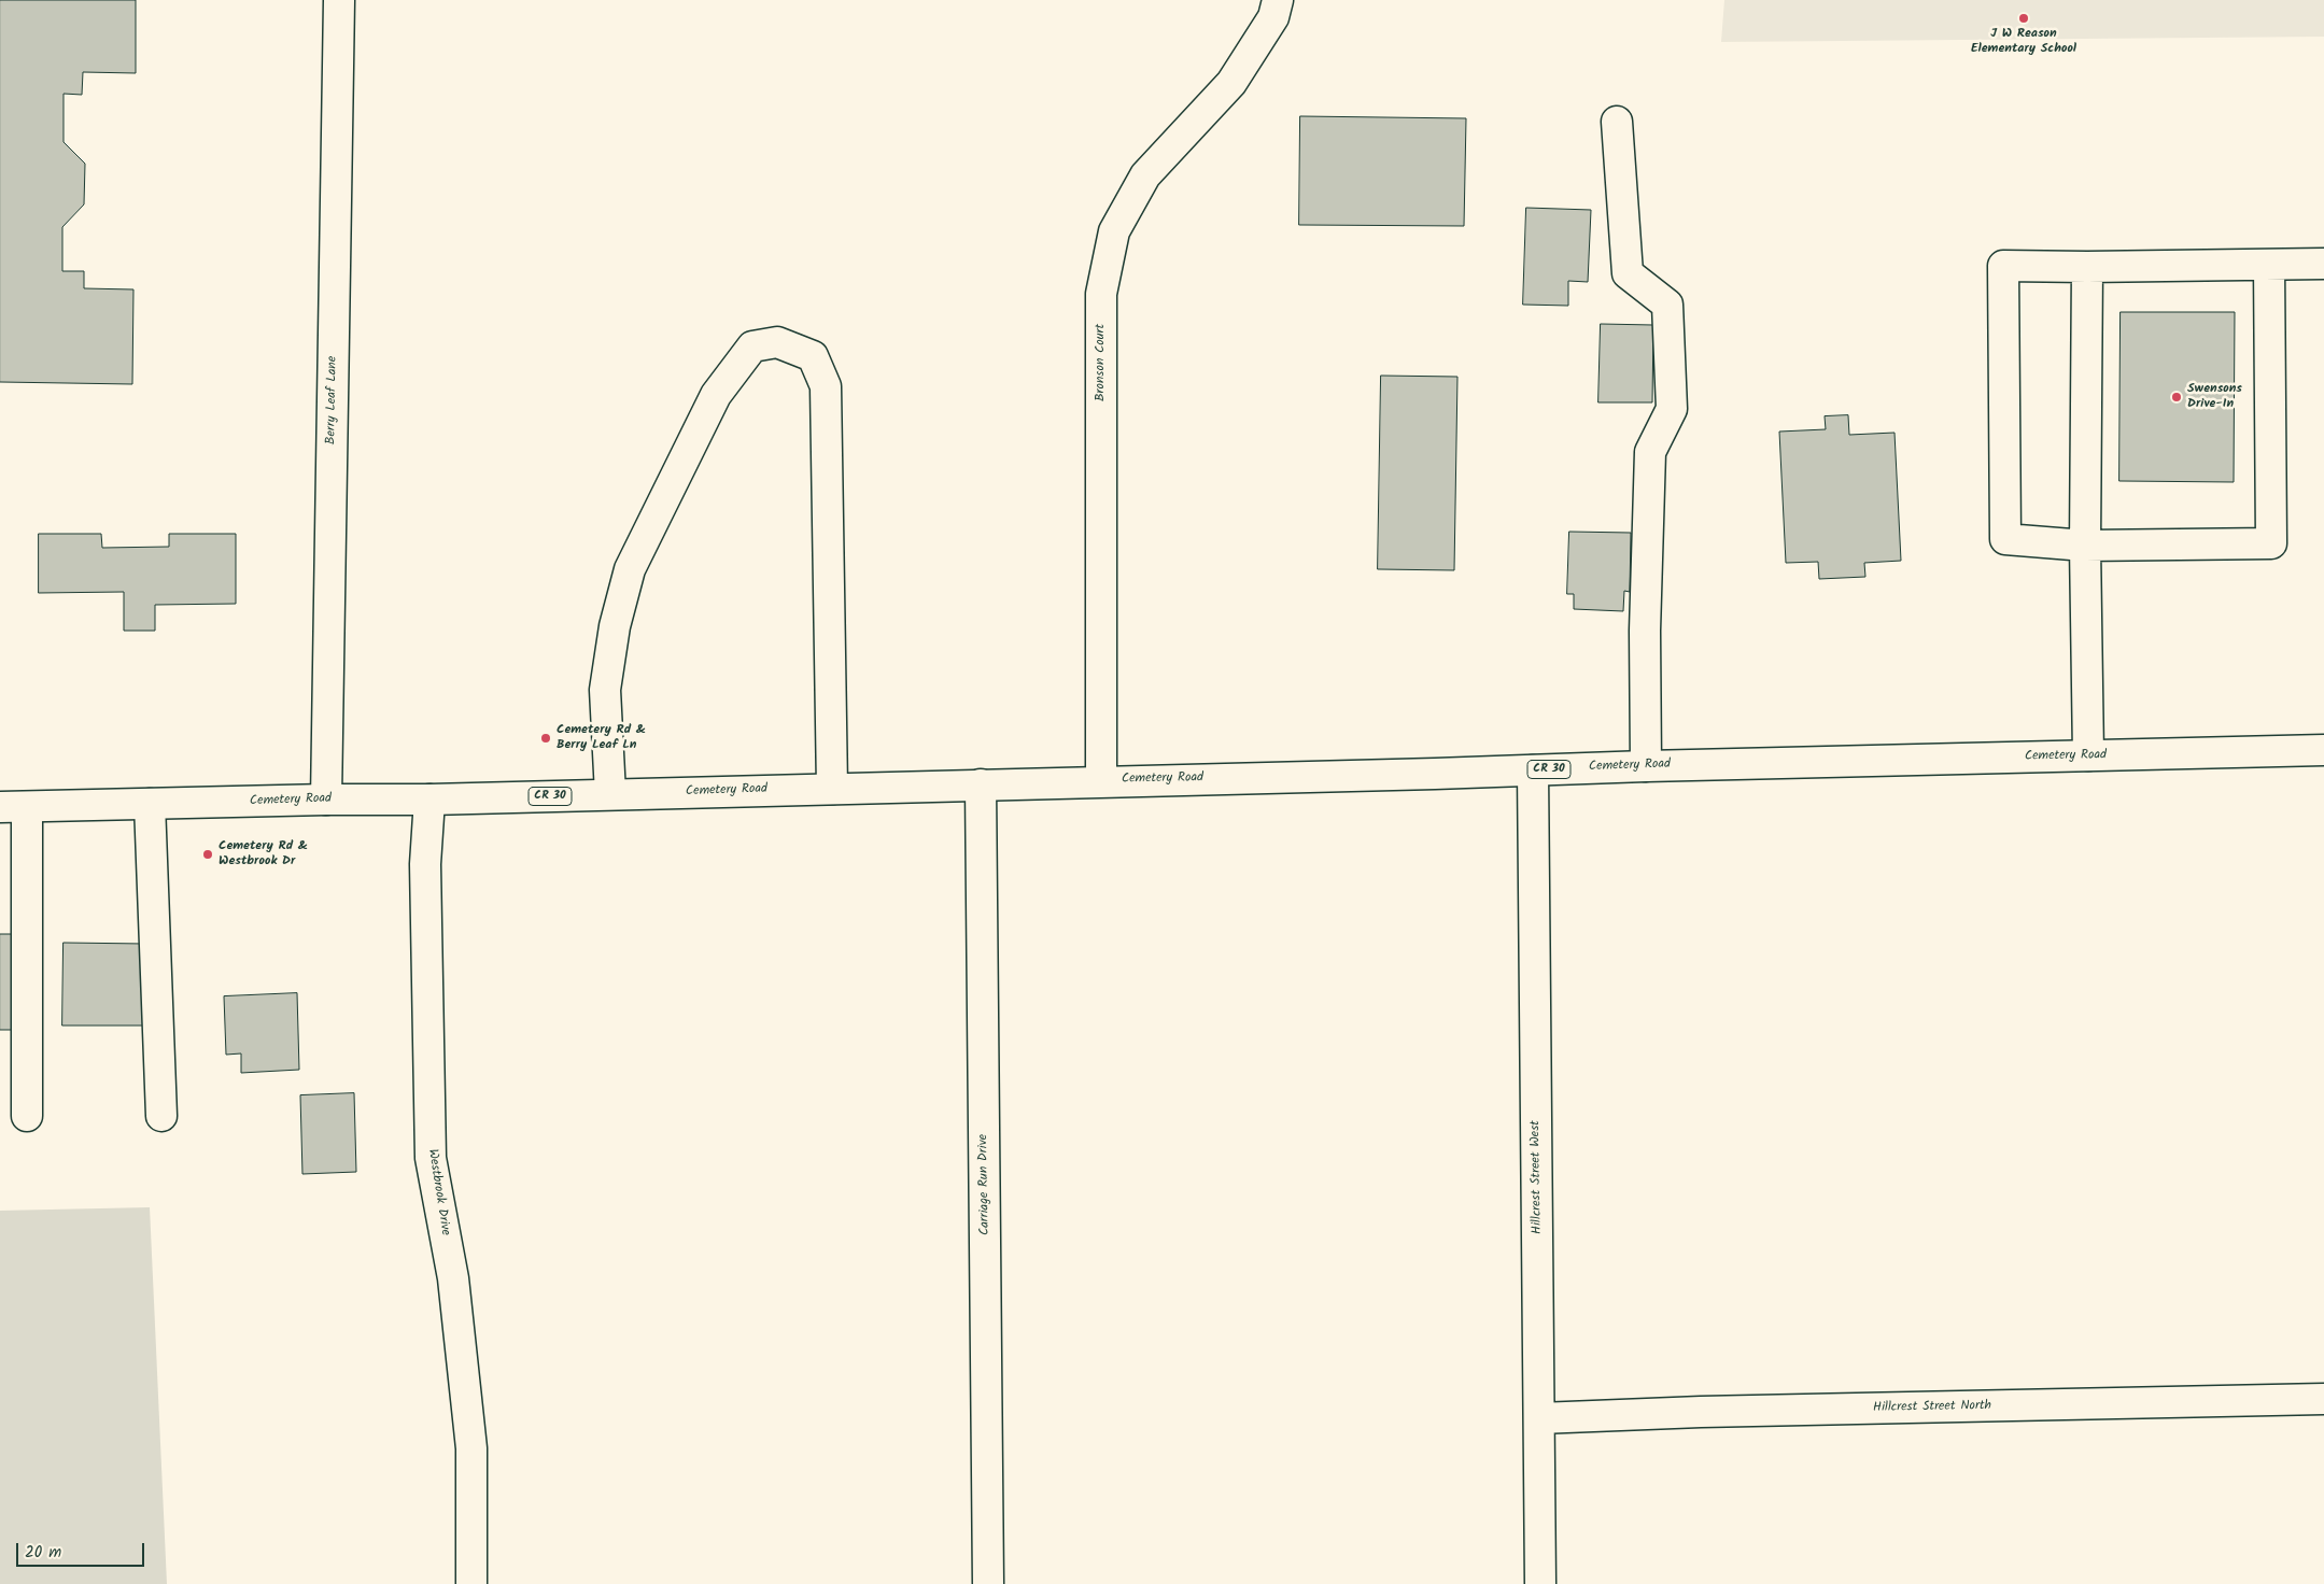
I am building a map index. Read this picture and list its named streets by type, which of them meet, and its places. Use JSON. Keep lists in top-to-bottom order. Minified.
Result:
{"streets":{"street":["Bronson Court","Berry Leaf Lane","Cemetery Road","CR 30","Hillcrest Street West","Carriage Run Drive","Westbrook Drive","Hillcrest Street North"]},"crossings":[["Bronson Court","Cemetery Road"],["Berry Leaf Lane","Cemetery Road"],["Cemetery Road","Hillcrest Street West"],["Cemetery Road","Carriage Run Drive"],["Cemetery Road","Westbrook Drive"],["Hillcrest Street West","Hillcrest Street North"]],"places":["J W Reason Elementary School","Swensons Drive-In","Cemetery Rd & Berry Leaf Ln","Cemetery Rd & Westbrook Dr"],"scale_bar":"20 m"}
